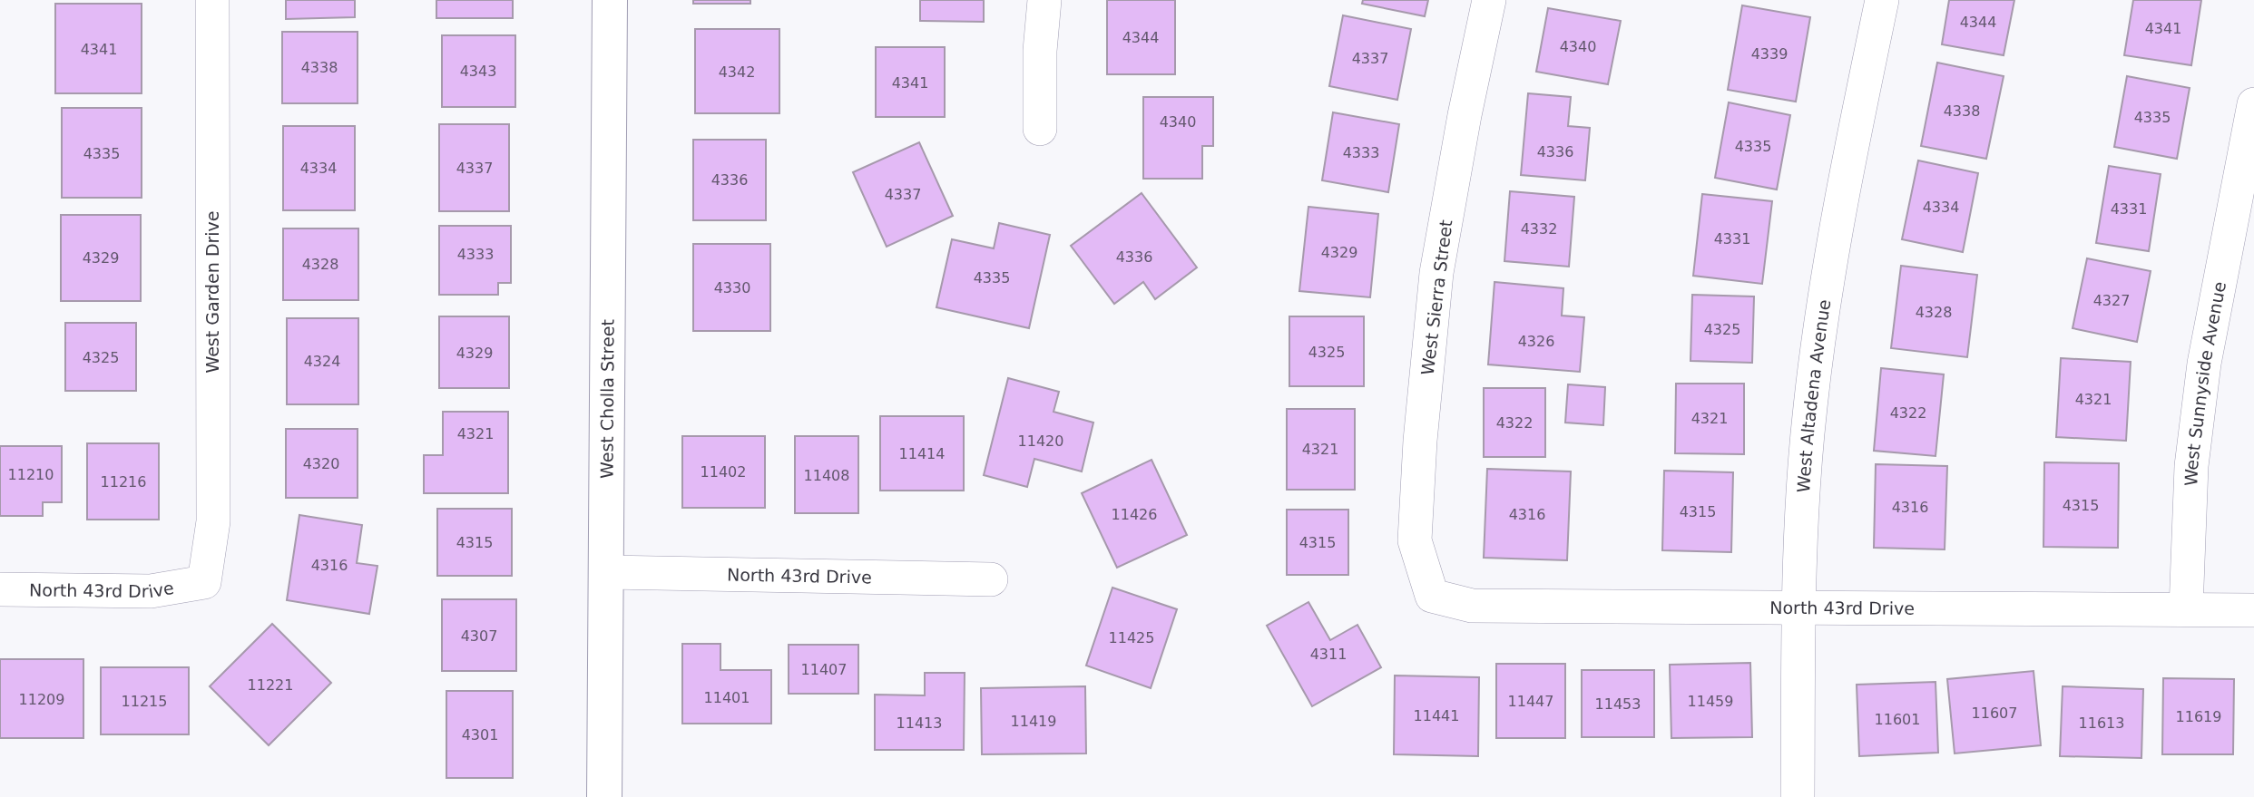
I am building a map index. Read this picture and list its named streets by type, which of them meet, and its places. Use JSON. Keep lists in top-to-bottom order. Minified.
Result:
{"streets":{"street":["West Garden Drive","West Sierra Street","West Sunnyside Avenue","West Altadena Avenue","West Cholla Street","North 43rd Drive"]},"crossings":[["West Garden Drive","North 43rd Drive"],["West Sierra Street","North 43rd Drive"],["West Sunnyside Avenue","North 43rd Drive"],["West Altadena Avenue","North 43rd Drive"],["West Cholla Street","North 43rd Drive"]],"house_numbers":["4344","4341","4344","4340","4341","4339","4337","4338","4343","4342","4341","4338","4335","4340","4335","4336","4333","4335","4334","4337","4336","4337","4334","4331","4332","4331","4329","4333","4336","4329","4328","4335","4330","4327","4328","4325","4326","4325","4329","4325","4324","4321","4322","4321","4322","4321","11420","4321","11414","4320","11402","11210","11408","11216","4315","4316","4315","11426","4316","4315","4315","4316","4307","11425","4311","11407","11221","11401","11209","11215","11447","11459","11453","11607","11441","11619","11601","11419","11413","11613","4301"]}
